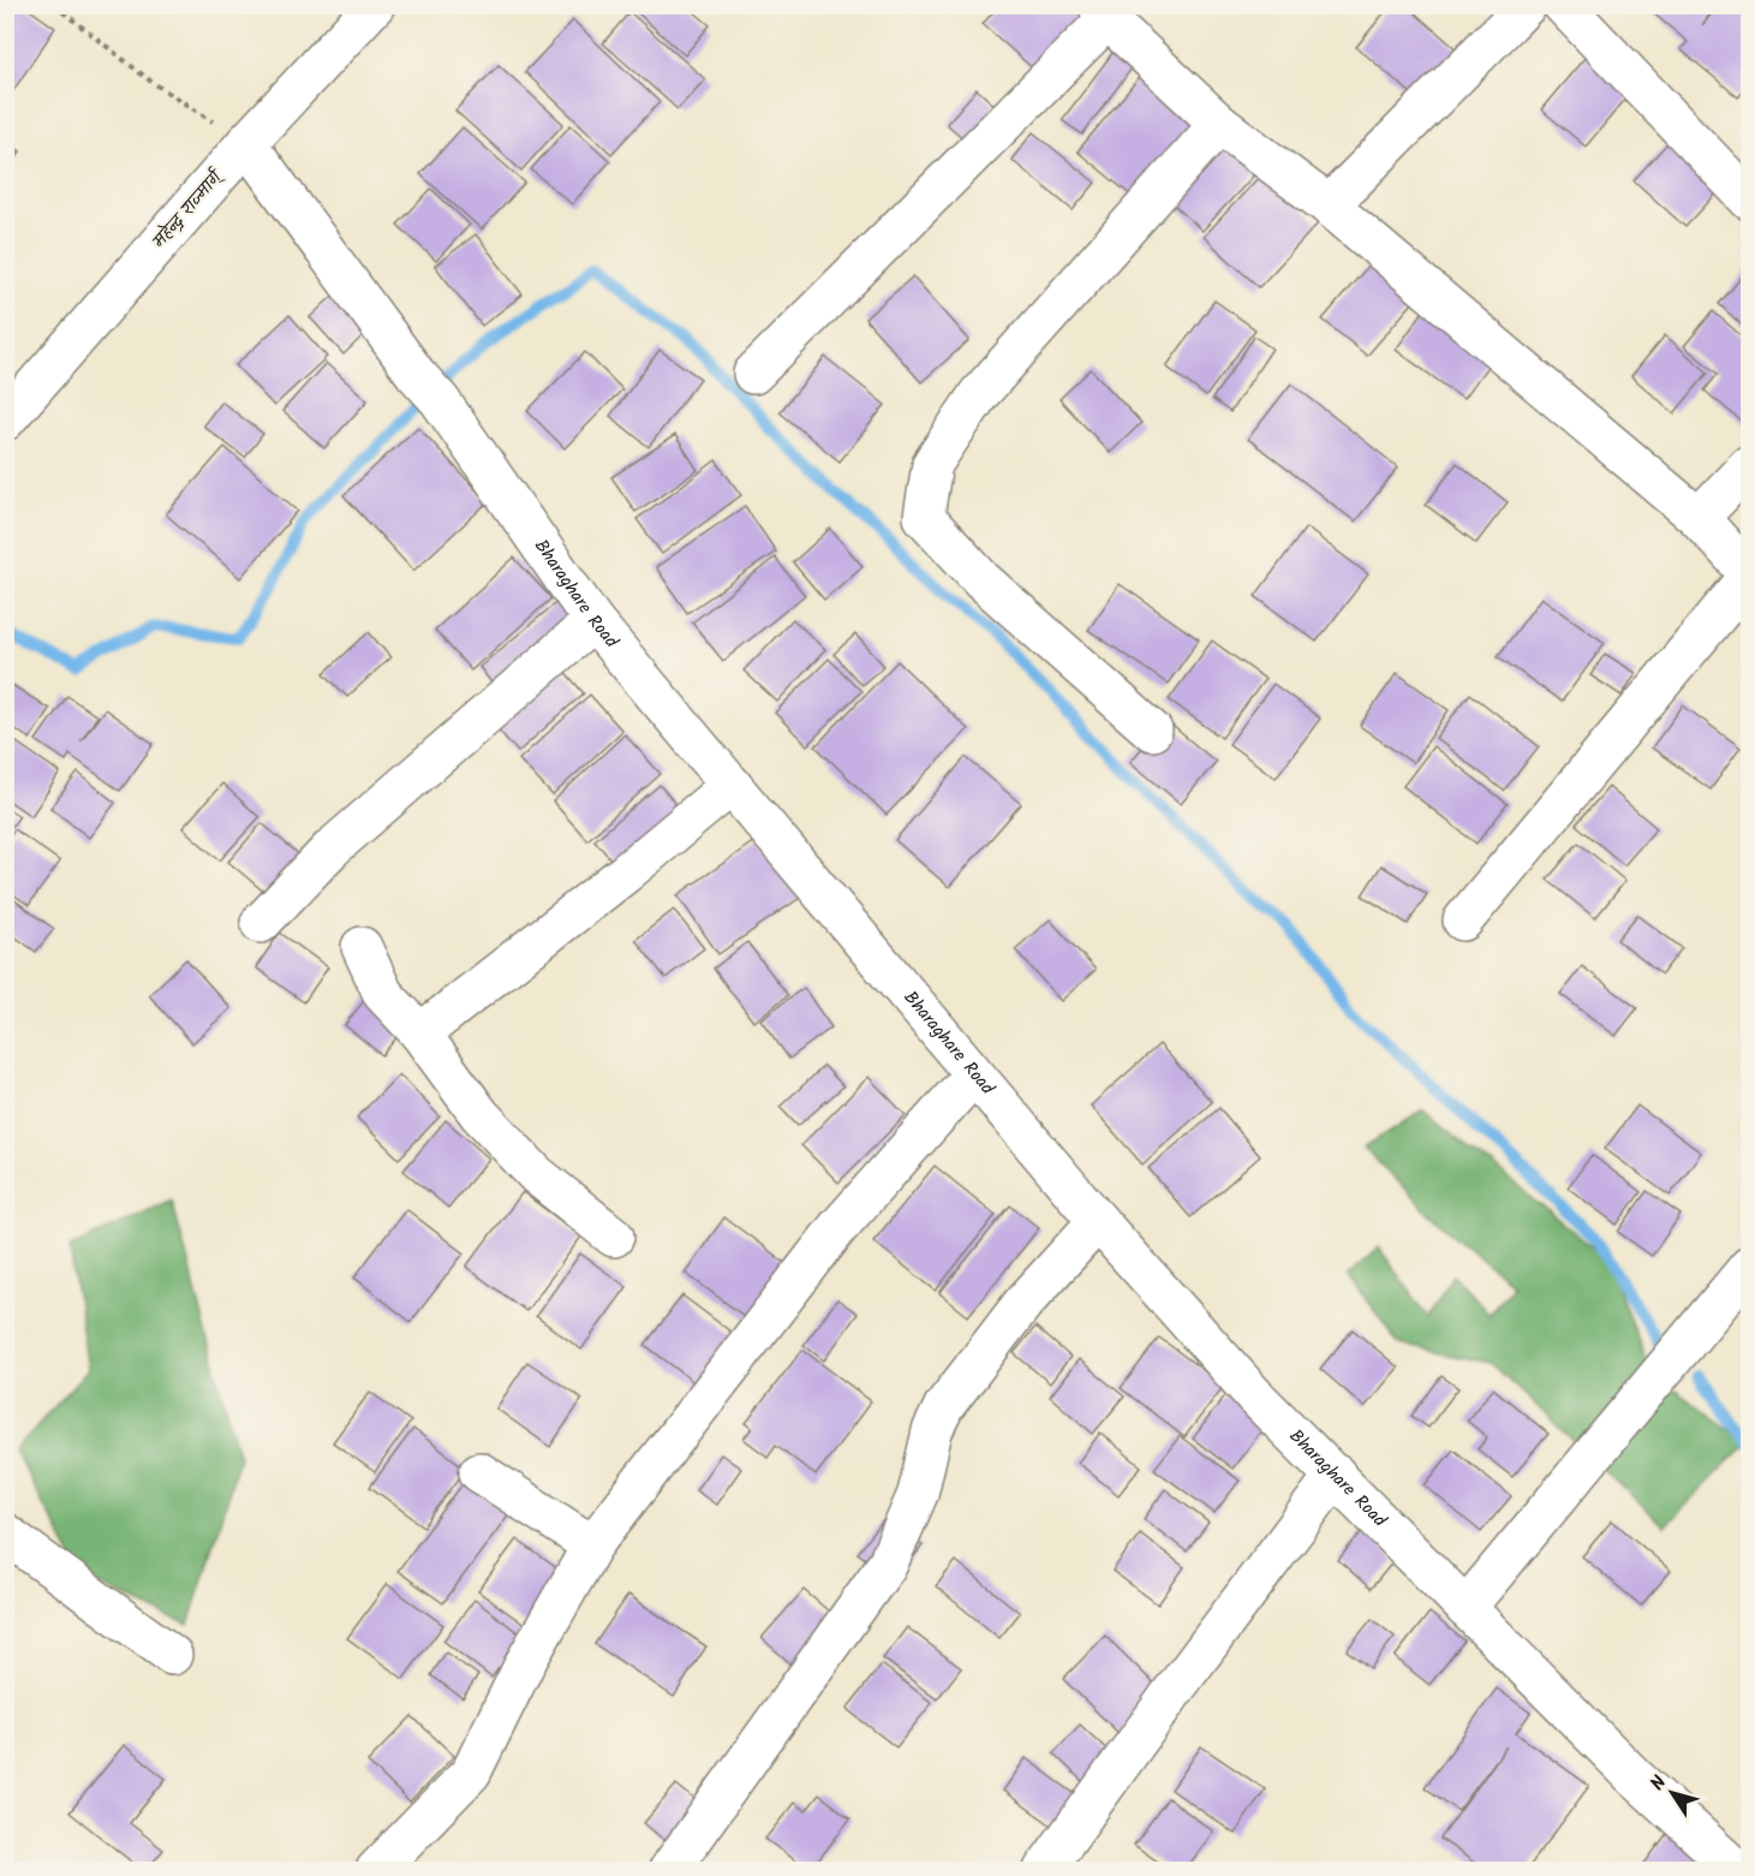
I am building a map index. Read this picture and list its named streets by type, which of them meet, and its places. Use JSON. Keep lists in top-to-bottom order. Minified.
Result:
{"streets":{"main road":["महेन्द्र राज्मार्ग्","Bharaghare Road"]},"crossings":[["महेन्द्र राज्मार्ग्","Bharaghare Road"]],"north":"top left"}
